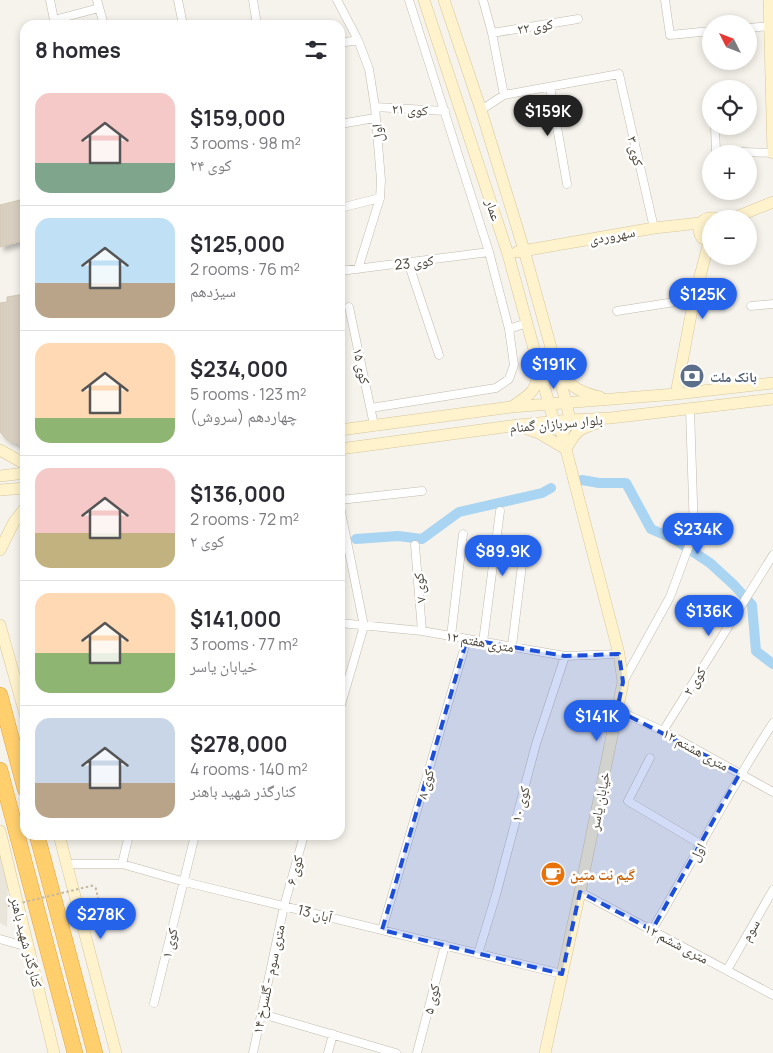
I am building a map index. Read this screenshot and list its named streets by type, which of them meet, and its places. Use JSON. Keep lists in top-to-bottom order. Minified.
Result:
{"streets":{"street":["کوی ۲۲","کوی ۲۱","اول","کوی ۳","عمار","سهروردی","کوی 23","کوی ۱۵","بلوار سربازان گمنام","کوی ۷","۱۲ متری هفتم","کوی ۲","۱۲ متری هشتم","کوی ۸","خیابان یاسر","کوی ۱۰","کوی ۶","13 آبان","سوم","کنارگذر شهید باهنر","کوی ۱","۱۲ متری ششم","۱۴ متری سوم - گلسرخ","کوی ۵"]},"crossings":[["کوی ۲۱","اول"],["اول","کوی 23"],["اول","۱۲ متری هشتم"],["اول","۱۲ متری ششم"],["کوی ۳","سهروردی"],["عمار","سهروردی"],["عمار","بلوار سربازان گمنام"],["عمار","خیابان یاسر"],["کوی ۱۵","بلوار سربازان گمنام"],["بلوار سربازان گمنام","خیابان یاسر"],["کوی ۷","۱۲ متری هفتم"],["۱۲ متری هفتم","کوی ۸"],["۱۲ متری هفتم","خیابان یاسر"],["۱۲ متری هفتم","کوی ۱۰"],["کوی ۲","۱۲ متری هشتم"],["۱۲ متری هشتم","خیابان یاسر"],["کوی ۸","13 آبان"],["خیابان یاسر","13 آبان"],["خیابان یاسر","۱۲ متری ششم"],["کوی ۱۰","13 آبان"],["کوی ۶","13 آبان"],["کوی ۶","۱۴ متری سوم - گلسرخ"],["13 آبان","کوی ۱"],["13 آبان","۱۴ متری سوم - گلسرخ"],["13 آبان","کوی ۵"],["سوم","۱۲ متری ششم"]],"places":{"bank":["بانک ملت"],"cafe":["گیم نت متین"]},"north":"top left","page":{"map_buttons":["+","−"],"heading":"8 homes","list":[{"name":"$159,000","note":"3 rooms · 98 m² · کوی ۲۴"},{"name":"$125,000","note":"2 rooms · 76 m² · سیزدهم"},{"name":"$234,000","note":"5 rooms · 123 m² · چهاردهم (سروش)"},{"name":"$136,000","note":"2 rooms · 72 m² · کوی ۲"},{"name":"$141,000","note":"3 rooms · 77 m² · خیابان یاسر"},{"name":"$278,000","note":"4 rooms · 140 m² · کنارگذر شهید باهنر"}],"price":["$159K","$125K","$191K","$234K","$89.9K","$136K","$141K","$278K"]}}
